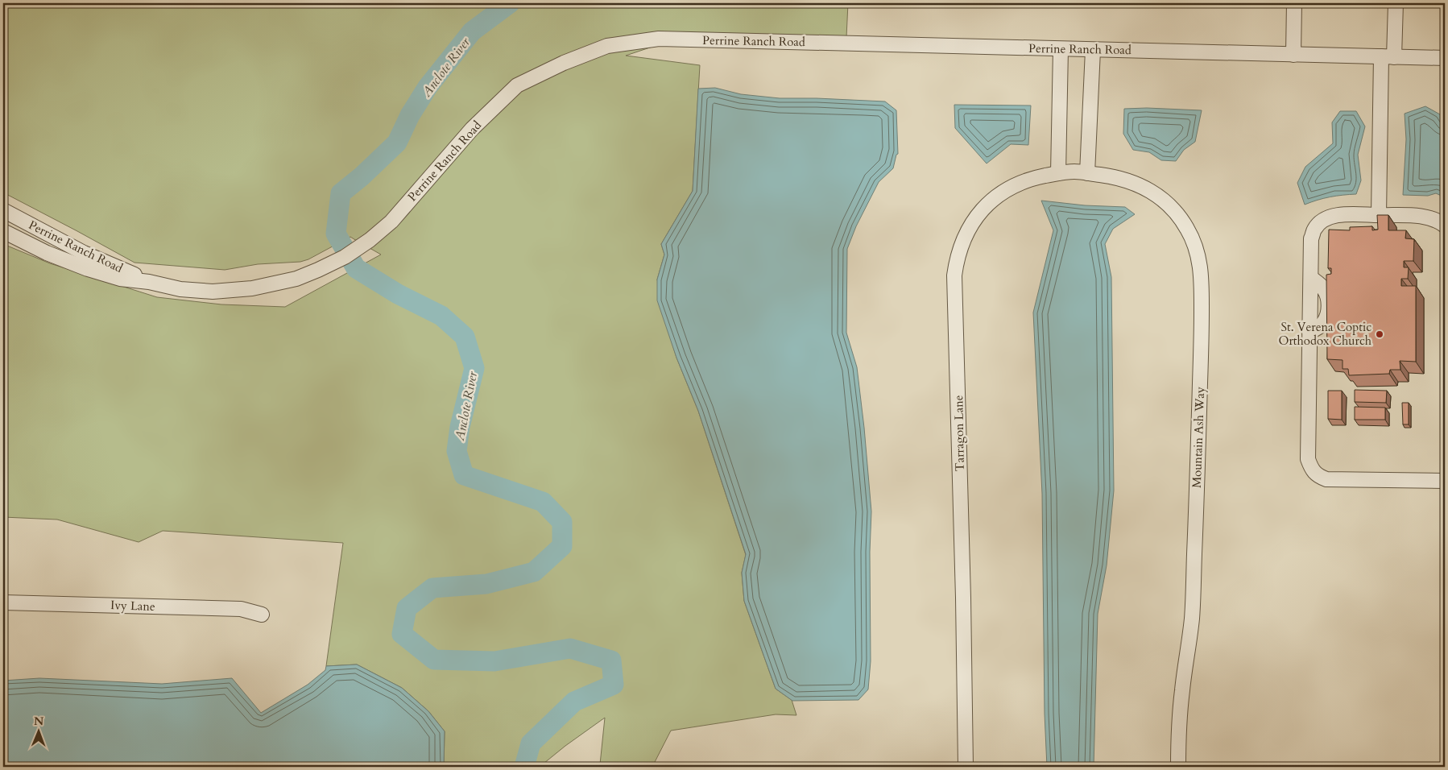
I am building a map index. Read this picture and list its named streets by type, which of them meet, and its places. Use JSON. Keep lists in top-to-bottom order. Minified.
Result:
{"streets":{"street":["Perrine Ranch Road","Tarragon Lane","Mountain Ash Way","Ivy Lane"]},"crossings":[["Tarragon Lane","Mountain Ash Way"]],"water":["Anclote River"],"places":["St. Verena Coptic Orthodox Church"],"north":"top"}
